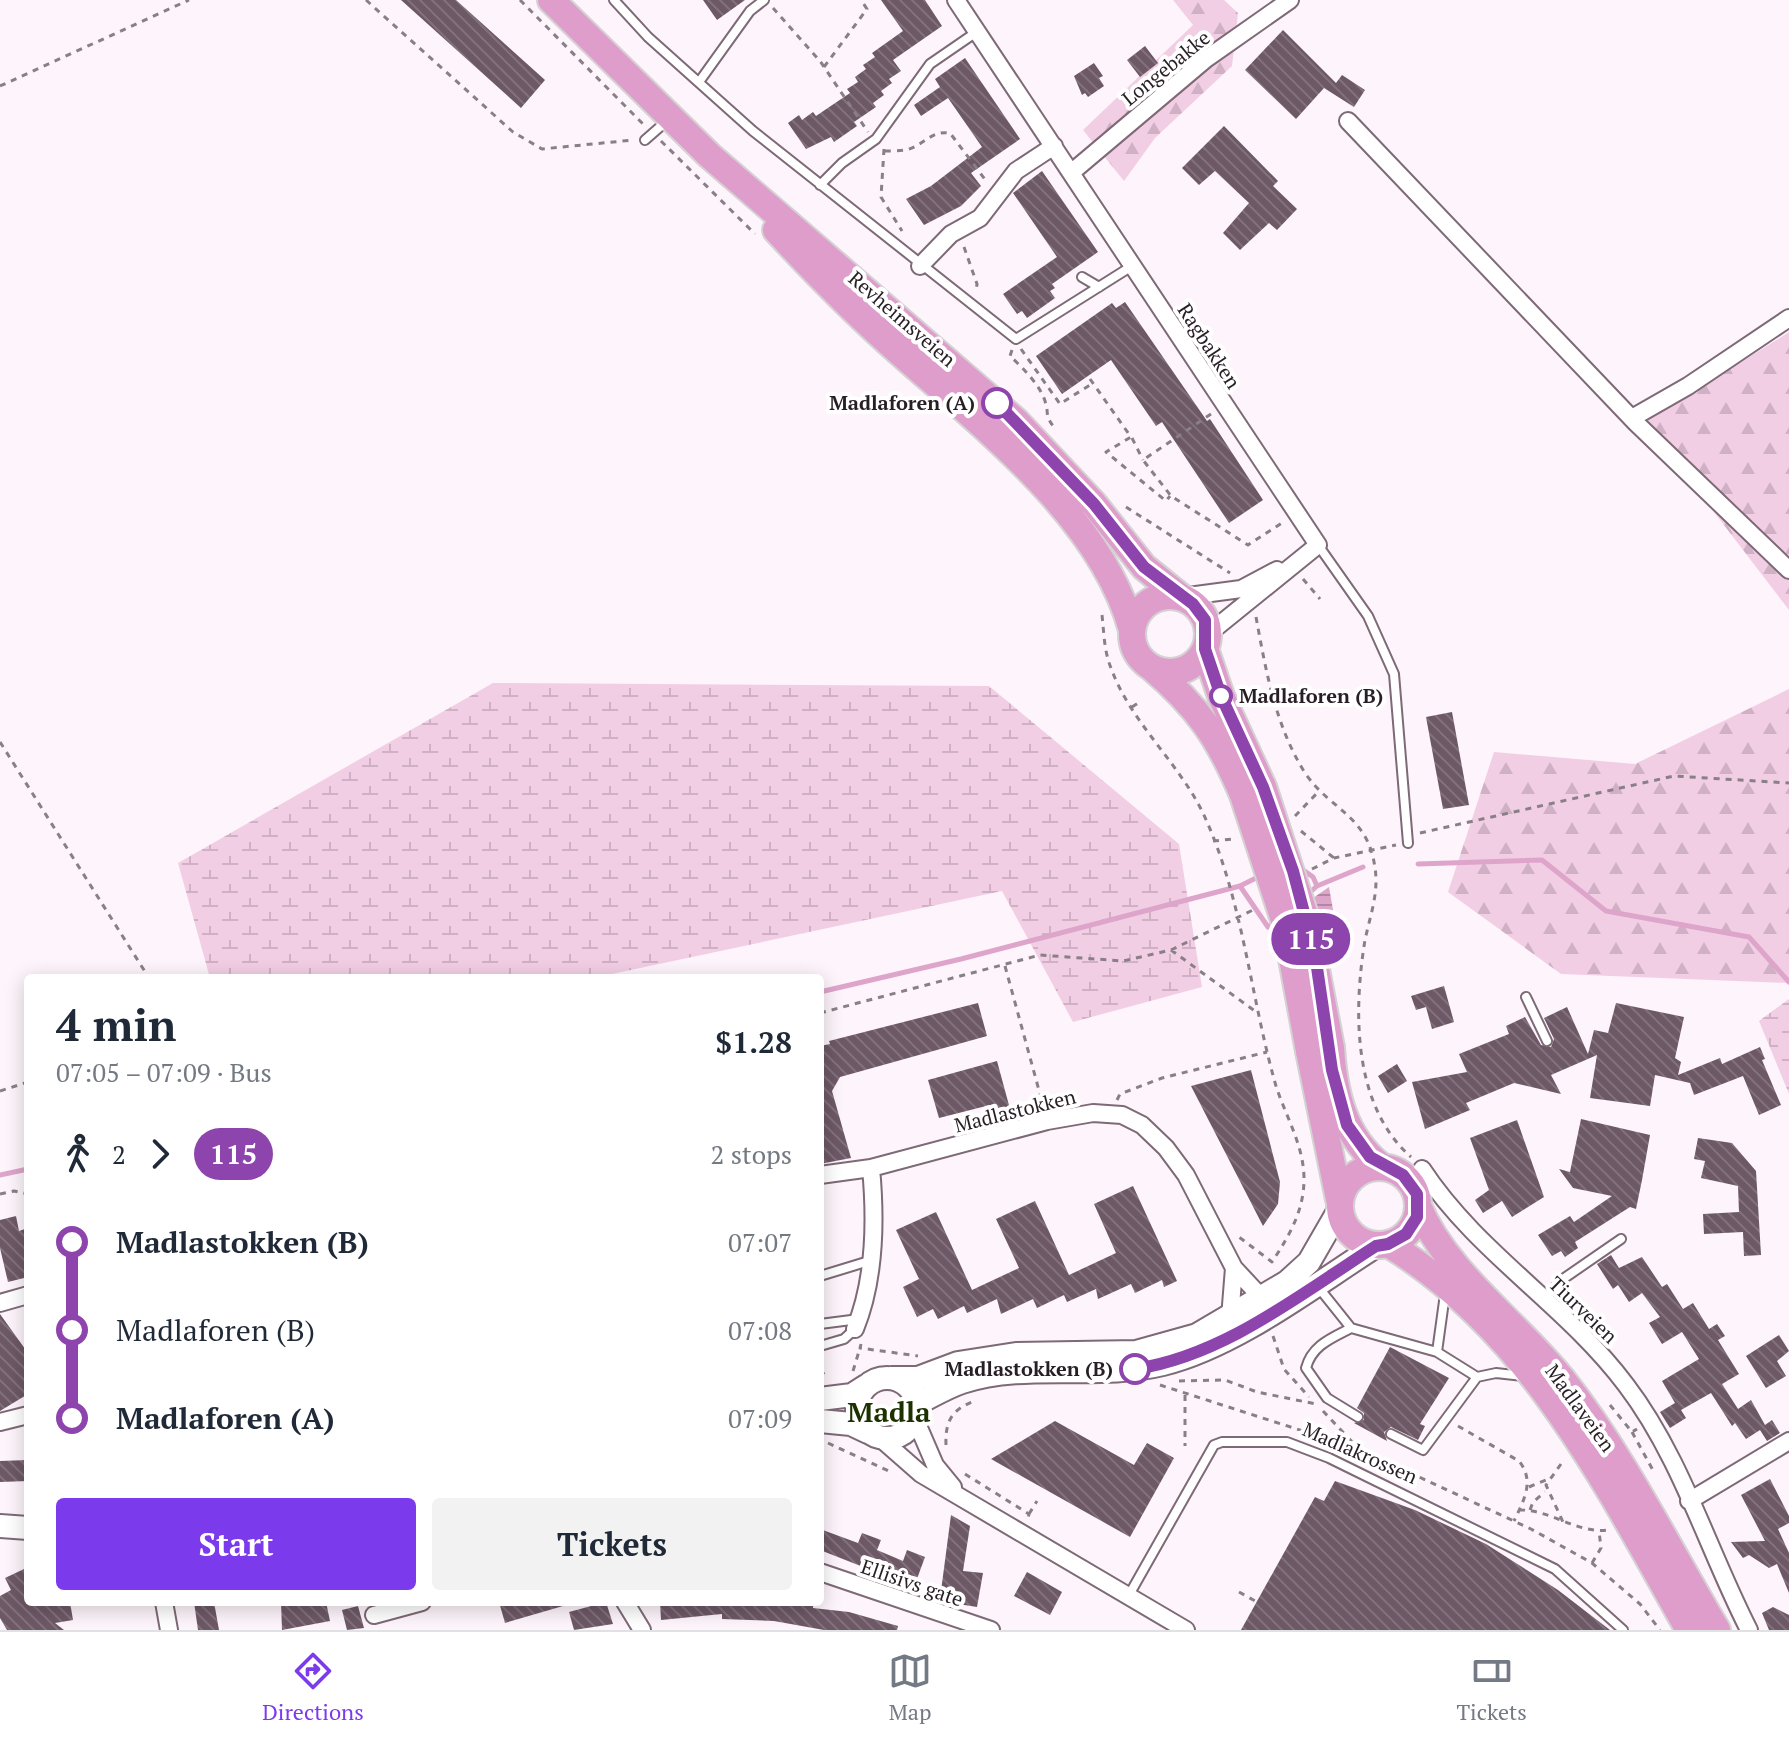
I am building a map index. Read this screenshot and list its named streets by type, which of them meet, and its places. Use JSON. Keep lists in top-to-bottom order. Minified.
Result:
{"streets":{"main road":["Revheimsveien","Madlaveien"],"street":["Longebakke","Ragbakken","Madlastokken","Tiurveien","Ellisivs gate"],"lane":["Madlakrossen"]},"crossings":[["Longebakke","Ragbakken"]],"districts":["Madla"],"places":["Madlaforen (A)","Madlaforen (B)","Madlastokken (B)"],"lines":["bus line 115"],"page":{"on_map":"115","heading":["4 min","07:05 – 07:09 · Bus","$1.28"],"legs":["2","115","2 stops"],"list":[{"name":"Madlastokken (B)","value":"07:07"},{"name":"Madlaforen (B)","value":"07:08"},{"name":"Madlaforen (A)","value":"07:09"}],"buttons":["Start","Tickets"],"tabs":["Directions","Map","Tickets"]}}
